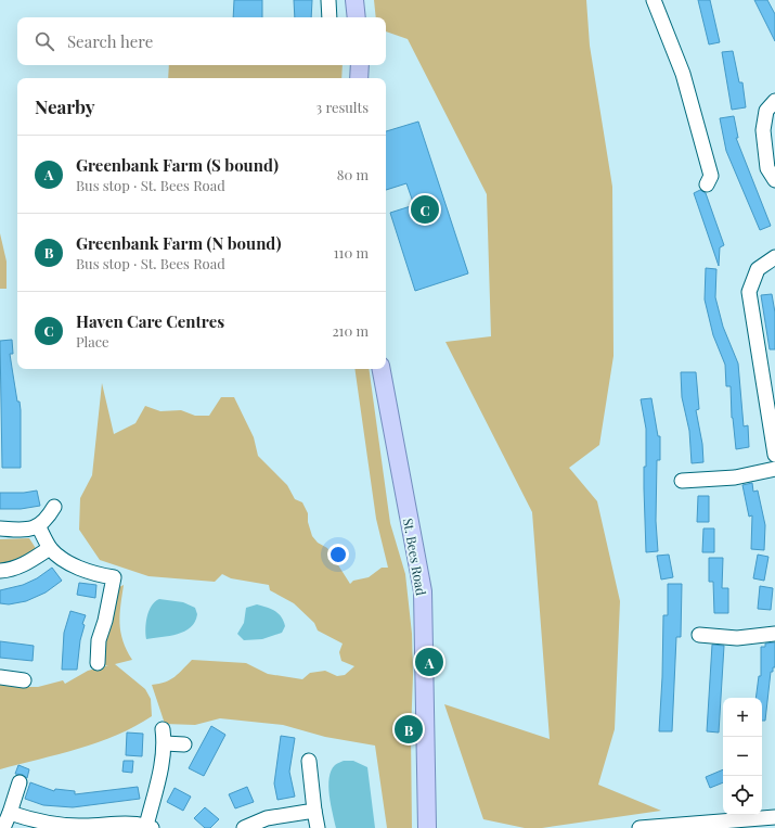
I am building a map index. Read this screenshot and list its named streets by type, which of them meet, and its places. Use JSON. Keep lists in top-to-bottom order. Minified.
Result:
{"streets":{"main road":["St. Bees Road"]},"page":{"search":"Search here","heading":["Nearby","3 results"],"list":[{"mark":"A","name":"Greenbank Farm (S bound)","note":"Bus stop · St. Bees Road","value":"80 m"},{"mark":"B","name":"Greenbank Farm (N bound)","note":"Bus stop · St. Bees Road","value":"110 m"},{"mark":"C","name":"Haven Care Centres","note":"Place","value":"210 m"}],"pins":["C","A","B"],"map_buttons":["+","−"]}}
